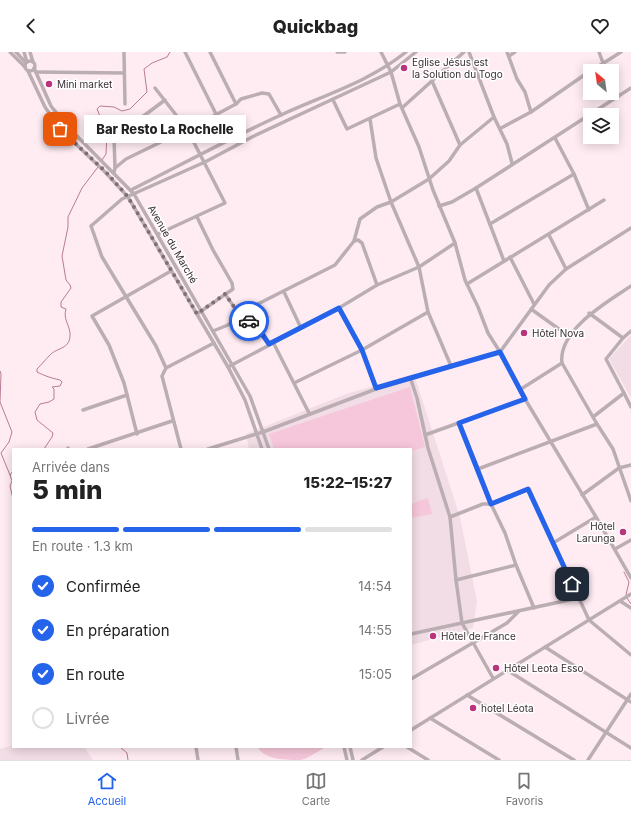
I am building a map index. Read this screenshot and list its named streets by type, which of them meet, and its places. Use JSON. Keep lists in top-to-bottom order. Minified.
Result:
{"streets":{"street":["Avenue du Marché"]},"places":["Eglise Jésus est la Solution du Togo","Mini market","Bar Resto La Rochelle","Hôtel Nova","Hôtel Larunga","Hôtel de France","Hôtel Leota Esso","hotel Léota"],"north":"top left","page":{"header":"Quickbag","bubble":"Bar Resto La Rochelle","heading":["5 min","Arrivée dans","15:22–15:27"],"bar":"En route · 1.3 km","list":[["Confirmée","14:54"],["En préparation","14:55"],["En route","15:05"],"Livrée"],"tabs":["Accueil","Carte","Favoris"]}}
